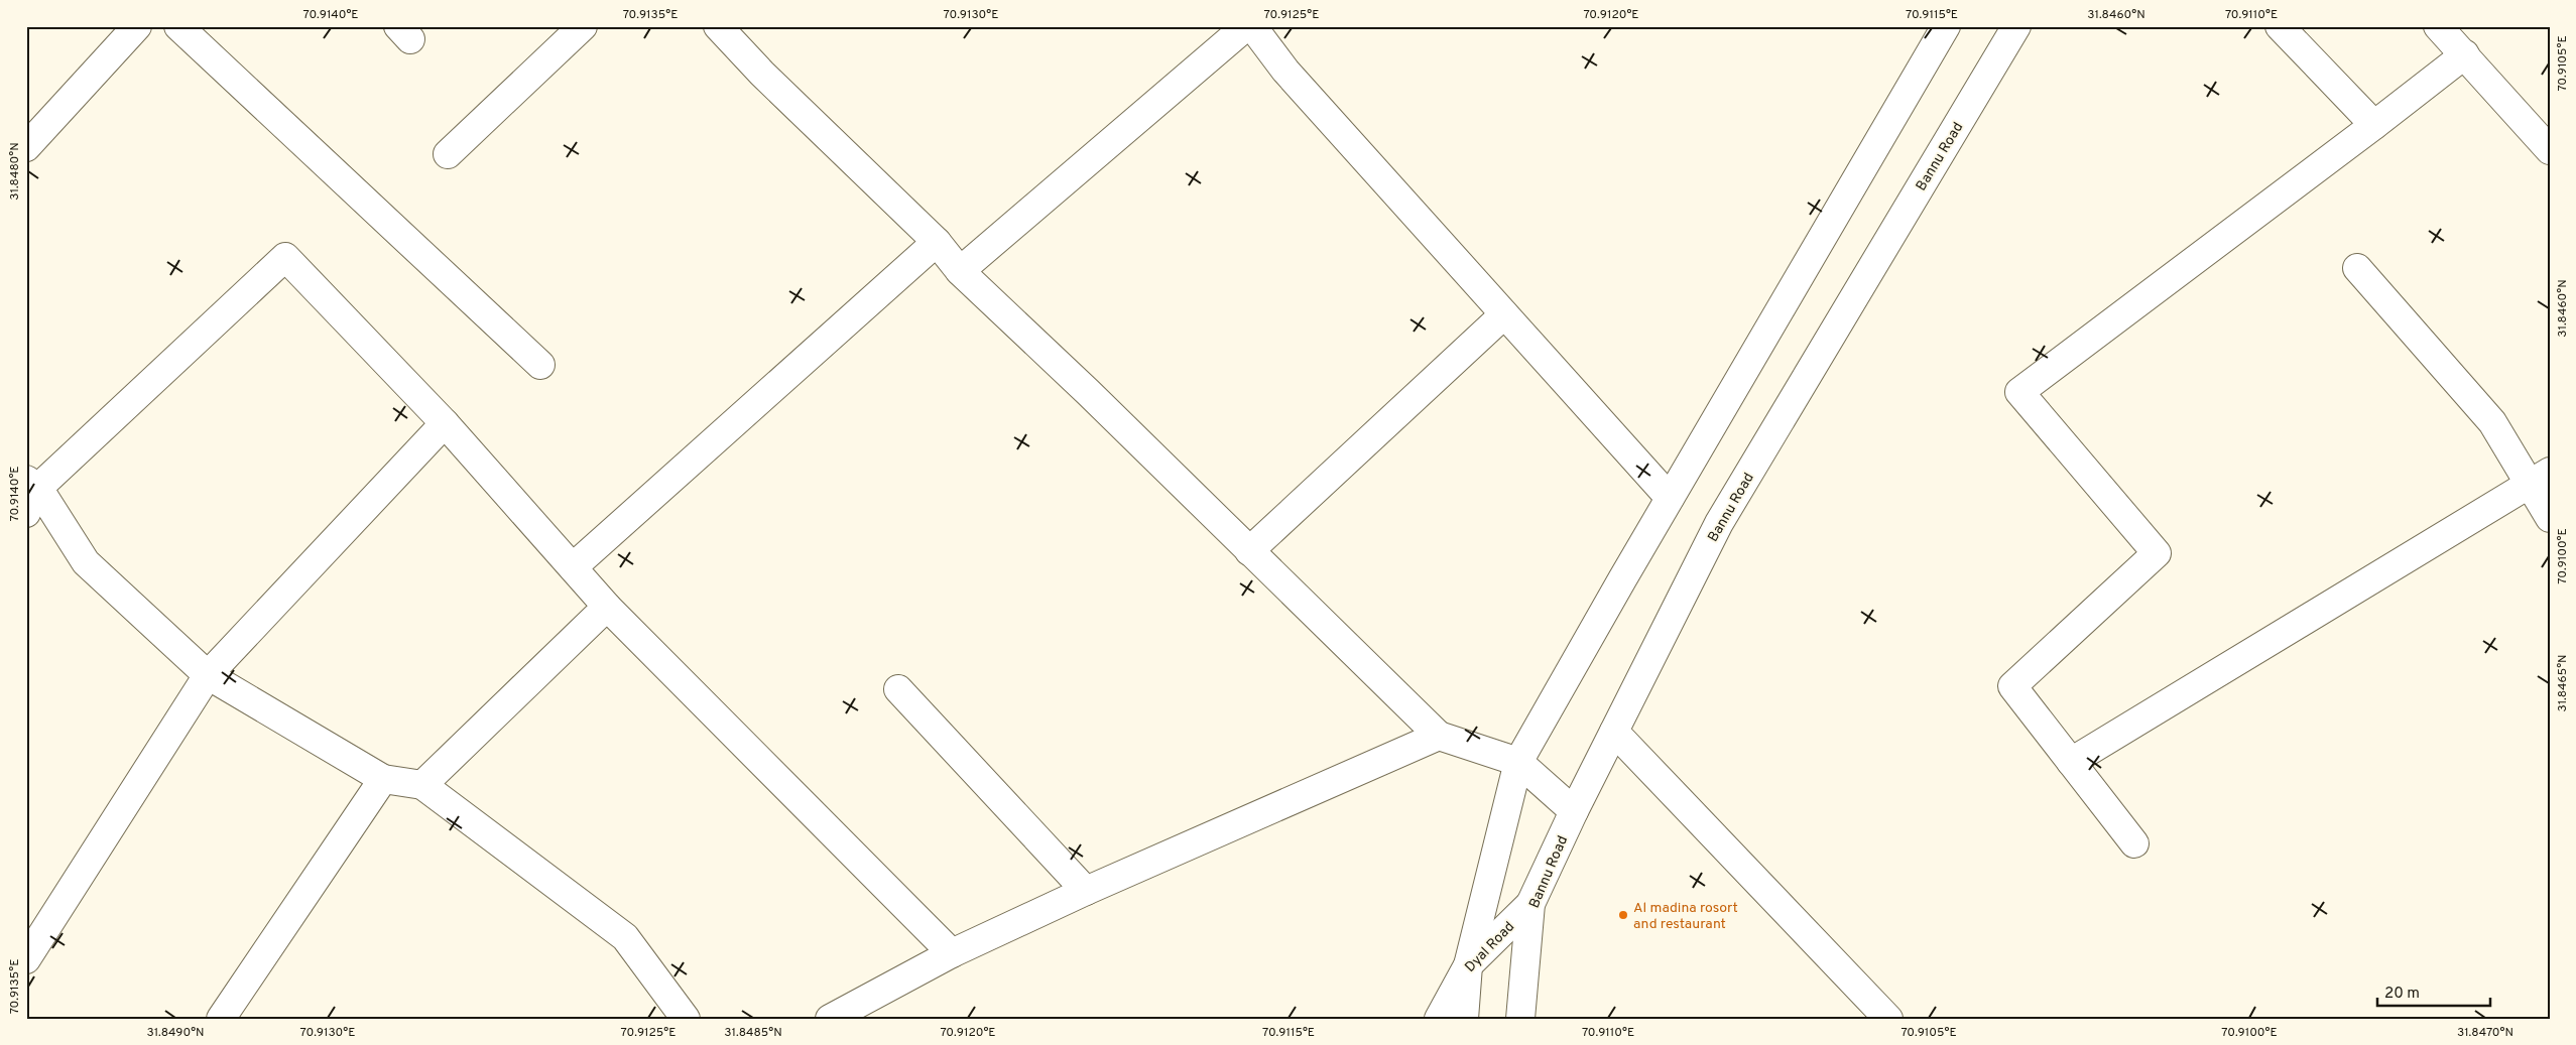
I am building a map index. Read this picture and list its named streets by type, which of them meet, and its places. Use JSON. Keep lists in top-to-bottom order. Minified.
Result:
{"streets":{"main road":["Bannu Road","Dyal Road"]},"crossings":[["Bannu Road","Dyal Road"]],"places":["Al madina rosort and restaurant"],"scale_bar":"20 m","coordinates":["70.9140°E","70.9135°E","70.9130°E","70.9125°E","70.9120°E","70.9115°E","31.8460°N","70.9110°E","70.9105°E","31.8480°N","70.9100°E","31.8465°N","31.8490°N","31.8485°N","31.8470°N"]}
